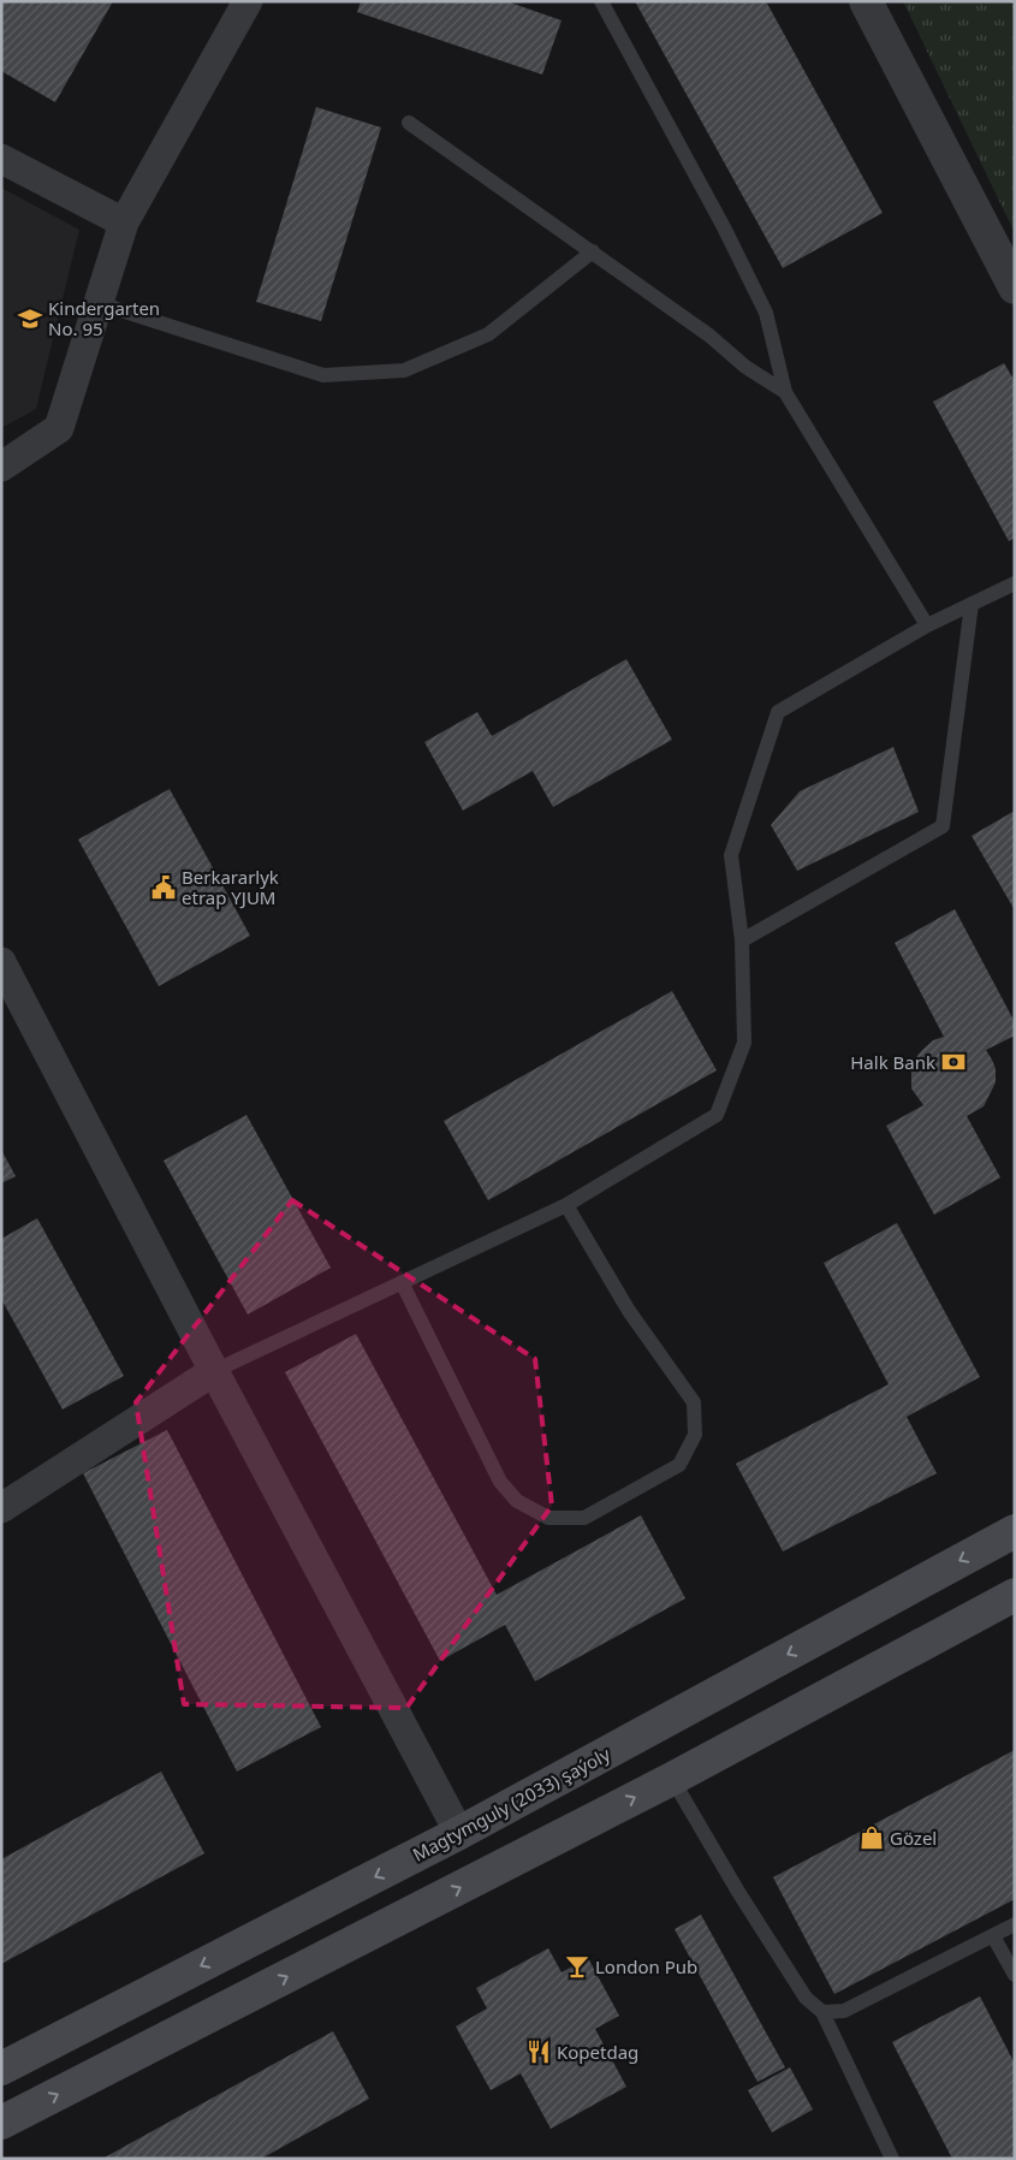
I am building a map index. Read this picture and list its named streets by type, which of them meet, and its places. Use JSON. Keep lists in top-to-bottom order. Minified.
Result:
{"streets":{"main road":["Magtymguly (2033) şaýoly"]},"places":{"school or university":["Kindergarten No. 95"],"public building":["Berkararlyk etrap YJUM"],"bank":["Halk Bank"],"shop":["Gözel"],"bar":["London Pub"],"restaurant":["Kopetdag"]}}
